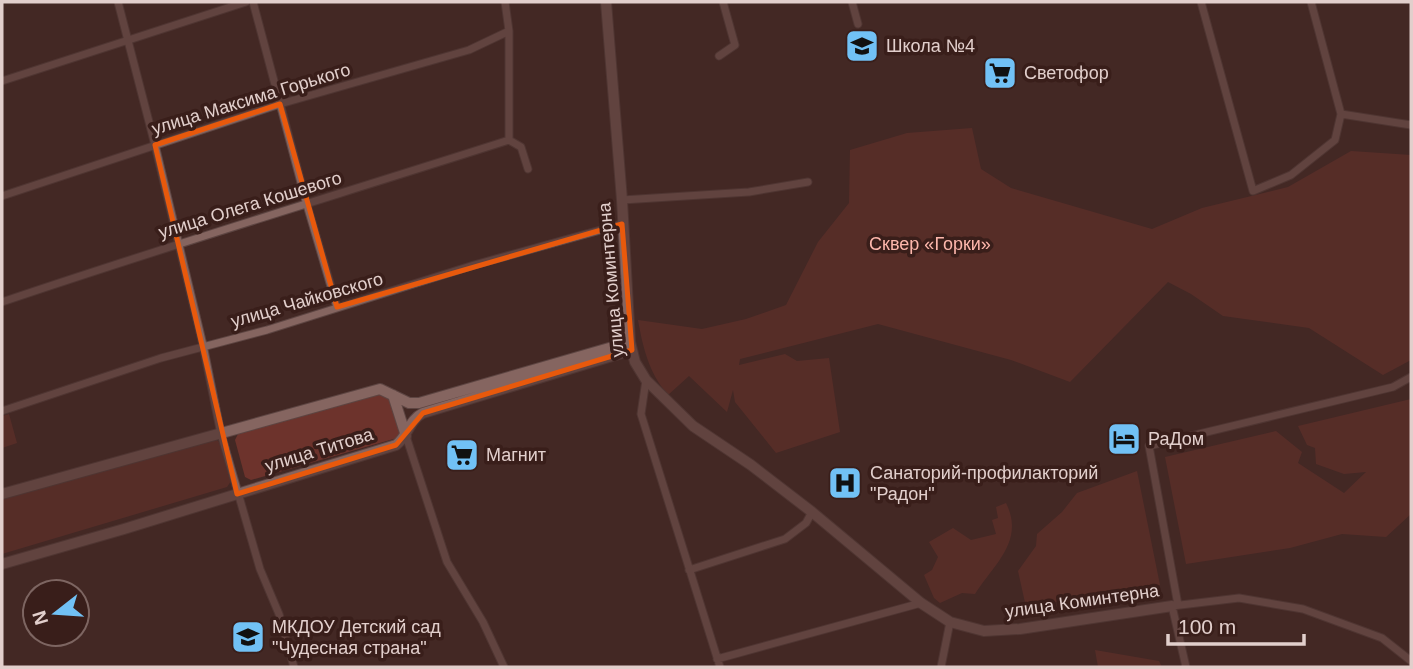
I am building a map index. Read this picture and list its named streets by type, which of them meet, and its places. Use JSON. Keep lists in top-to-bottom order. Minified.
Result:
{"streets":{"street":["улица Максима Горького","улица Олега Кошевого","улица Коминтерна","улица Чайковского","улица Титова"]},"crossings":[["улица Коминтерна","улица Чайковского"],["улица Коминтерна","улица Титова"]],"parks":["Сквер «Горки»"],"places":{"school or university":["Школа №4","МКДОУ Детский сад \"Чудесная страна\""],"supermarket":["Светофор","Магнит"],"hotel":["РаДом"],"hospital":["Санаторий-профилакторий \"Радон\""]},"scale_bar":"100 m","north":"left"}
